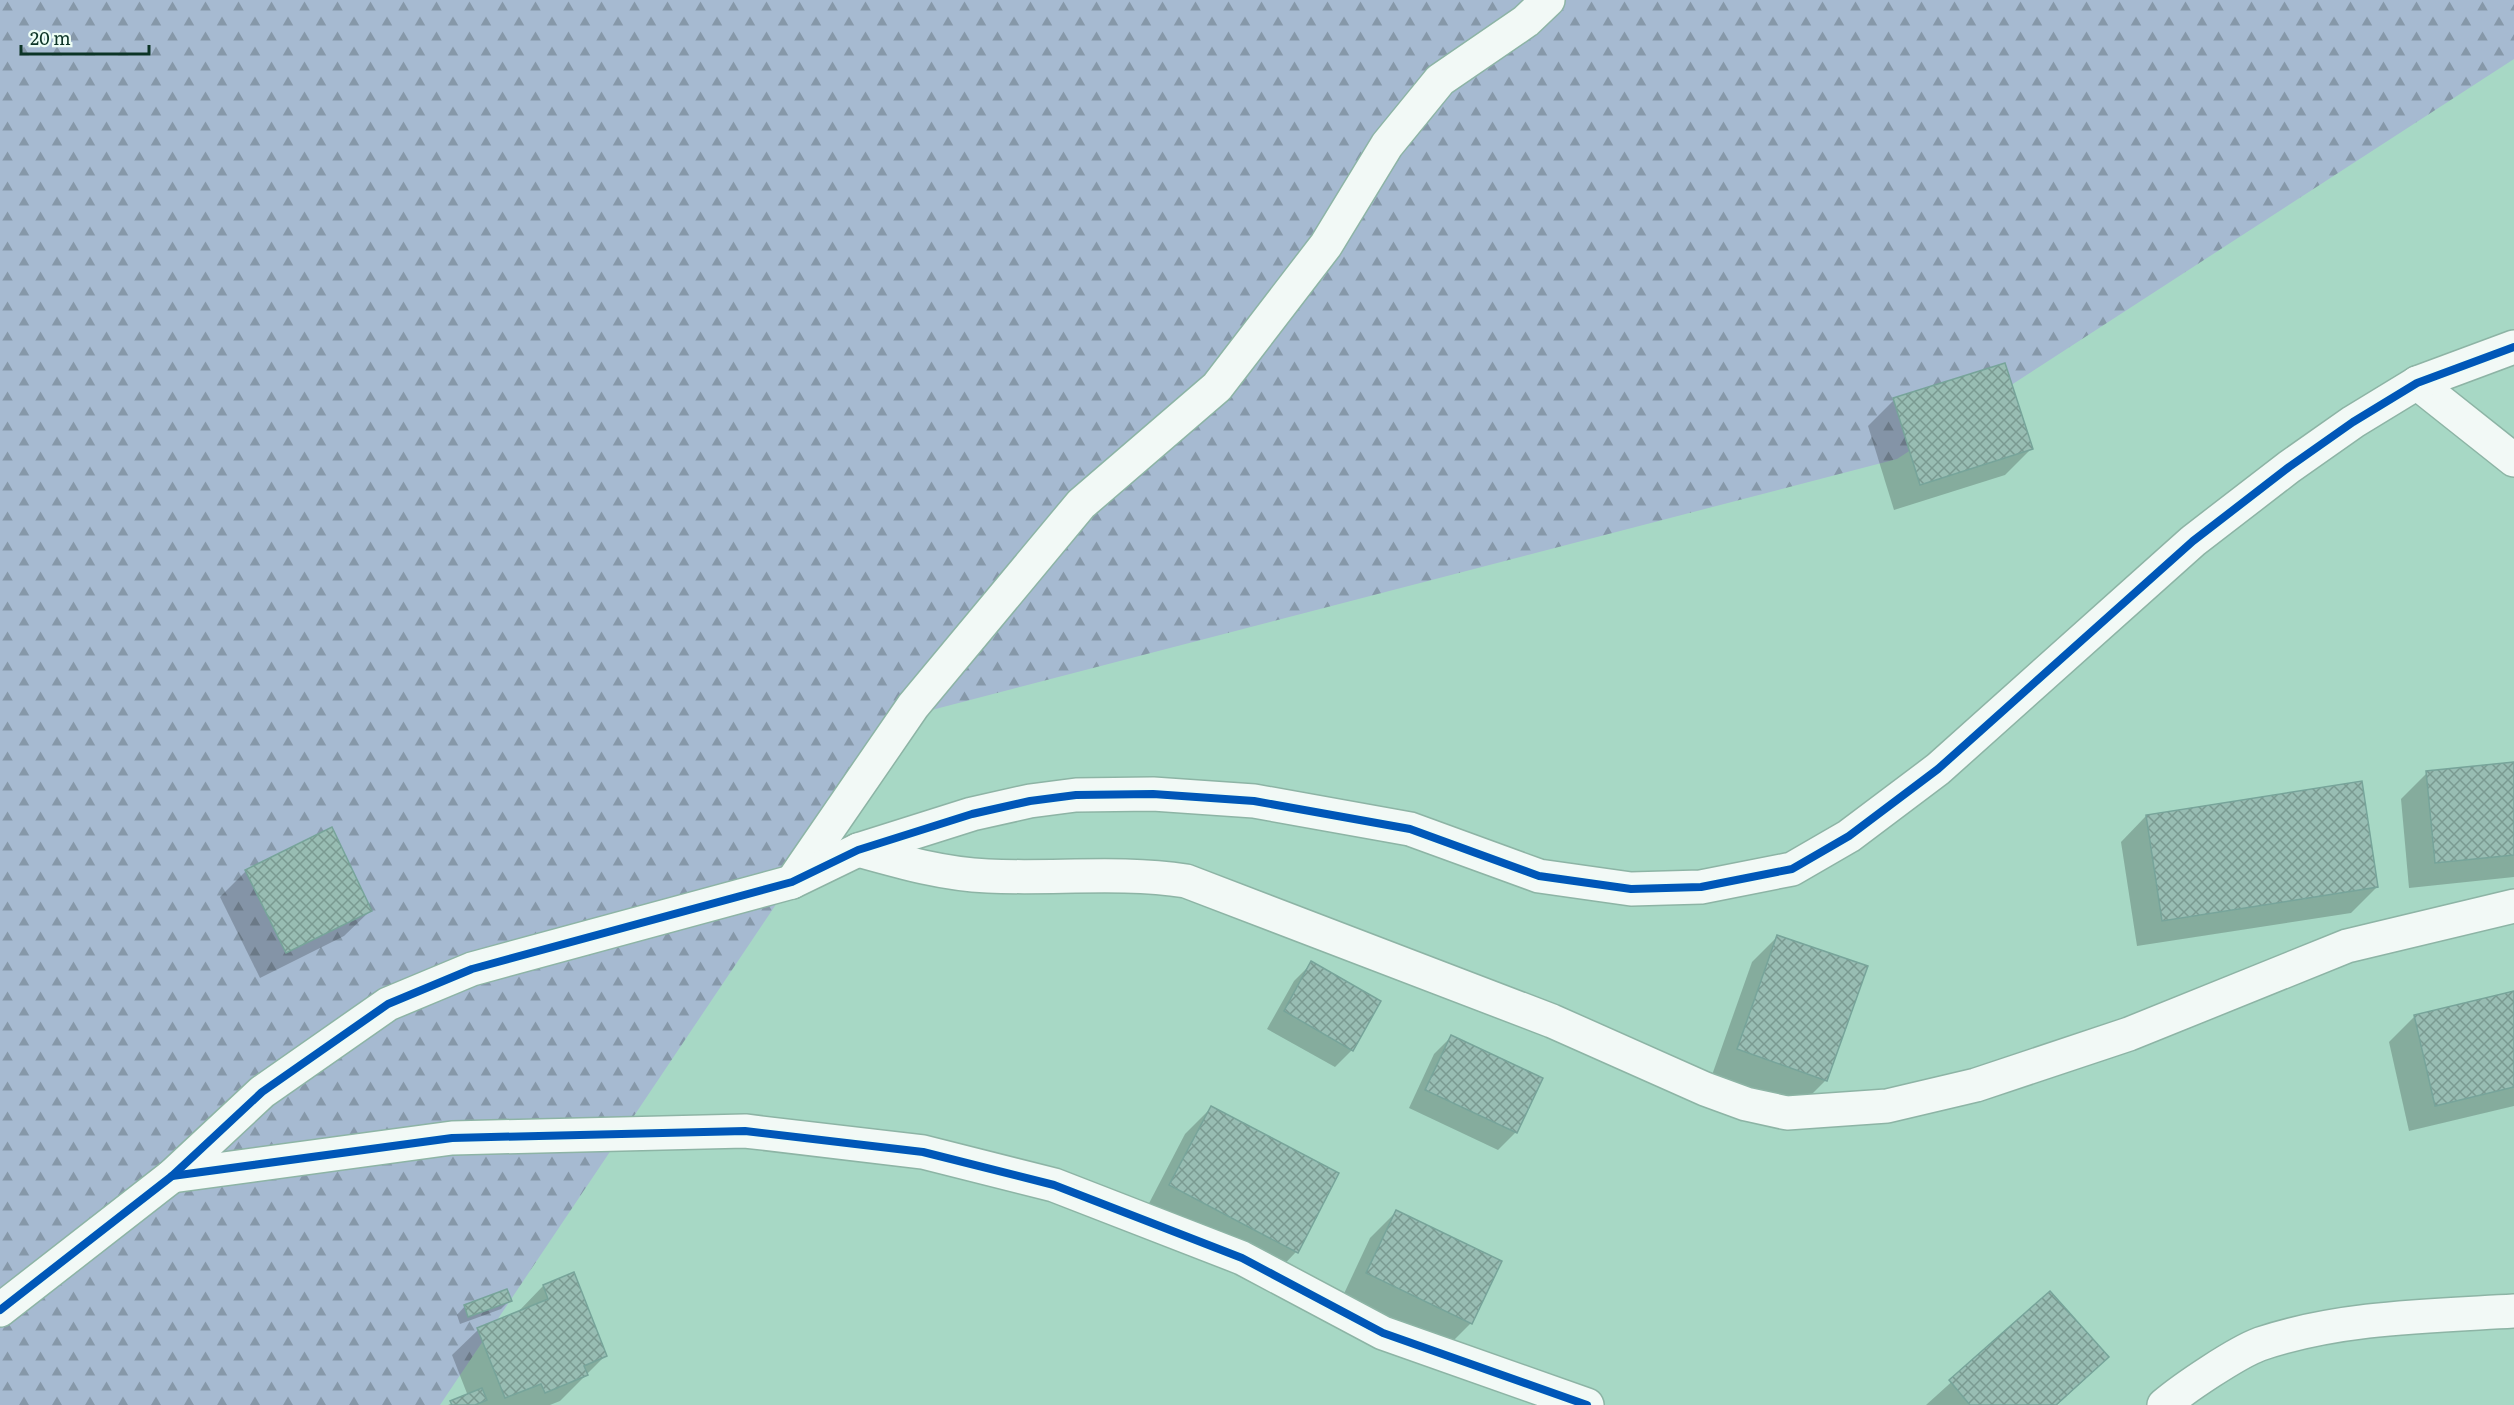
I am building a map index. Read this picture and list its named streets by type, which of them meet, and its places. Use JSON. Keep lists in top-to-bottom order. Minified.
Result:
{"scale_bar":"20 m"}
